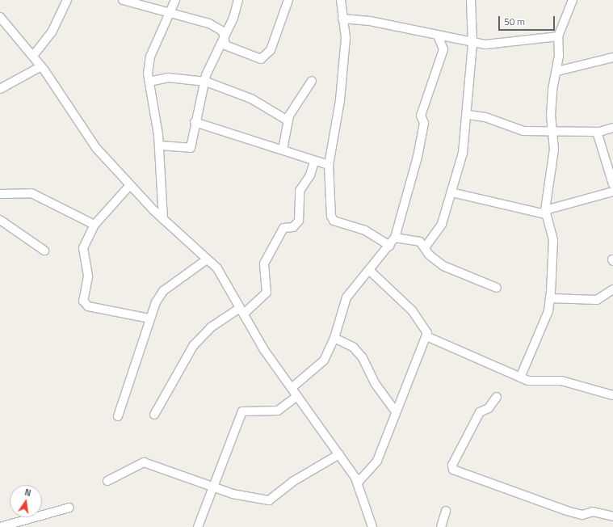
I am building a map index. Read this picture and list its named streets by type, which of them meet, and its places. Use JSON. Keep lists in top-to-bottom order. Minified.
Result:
{"scale_bar":"50 m","north":"top"}
